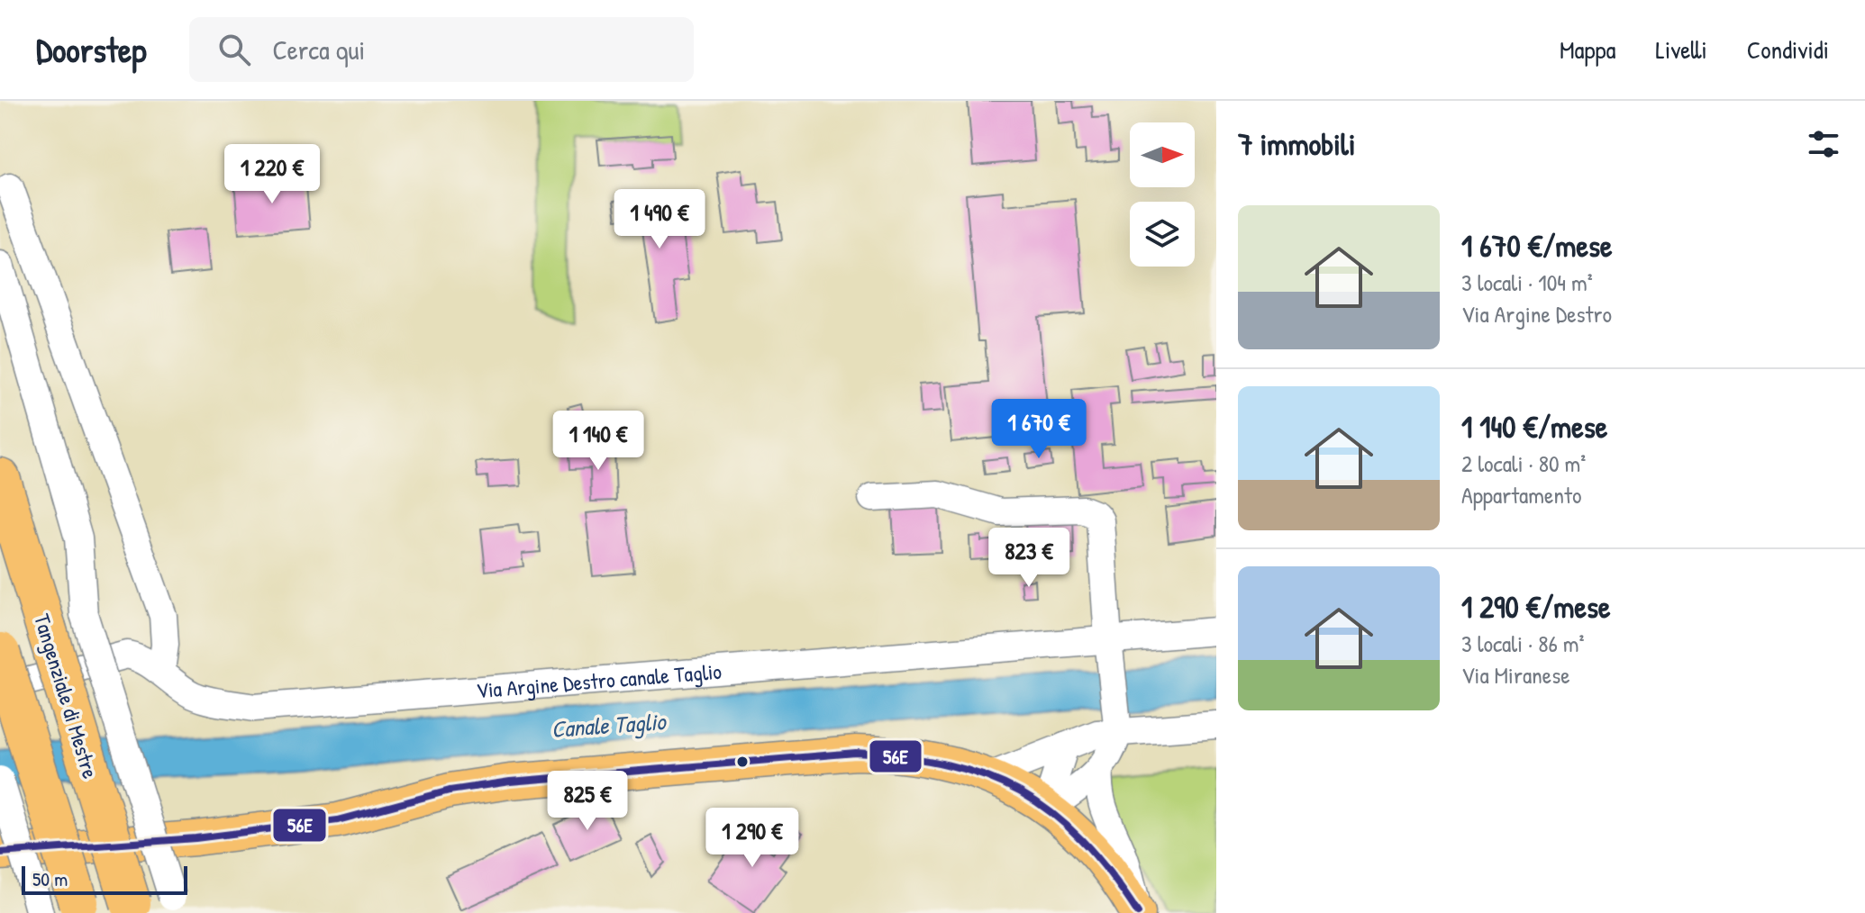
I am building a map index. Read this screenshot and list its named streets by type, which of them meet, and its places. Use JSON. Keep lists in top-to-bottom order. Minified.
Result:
{"streets":{"highway":["Tangenziale di Mestre"],"street":["Via Argine Destro canale Taglio"]},"water":["Canale Taglio"],"lines":["transit line 56E"],"scale_bar":"50 m","north":"right","page":{"header":"Doorstep","search":"Cerca qui","nav":["Mappa","Livelli","Condividi"],"heading":"7 immobili","price":["1 220 €","1 490 €","1 670 €","1 140 €","823 €","825 €","1 290 €"],"list":[{"name":"1 670 €/mese","note":"3 locali · 104 m² · Via Argine Destro"},{"name":"1 140 €/mese","note":"2 locali · 80 m² · Appartamento"},{"name":"1 290 €/mese","note":"3 locali · 86 m² · Via Miranese"}],"scale":"50 m"}}
